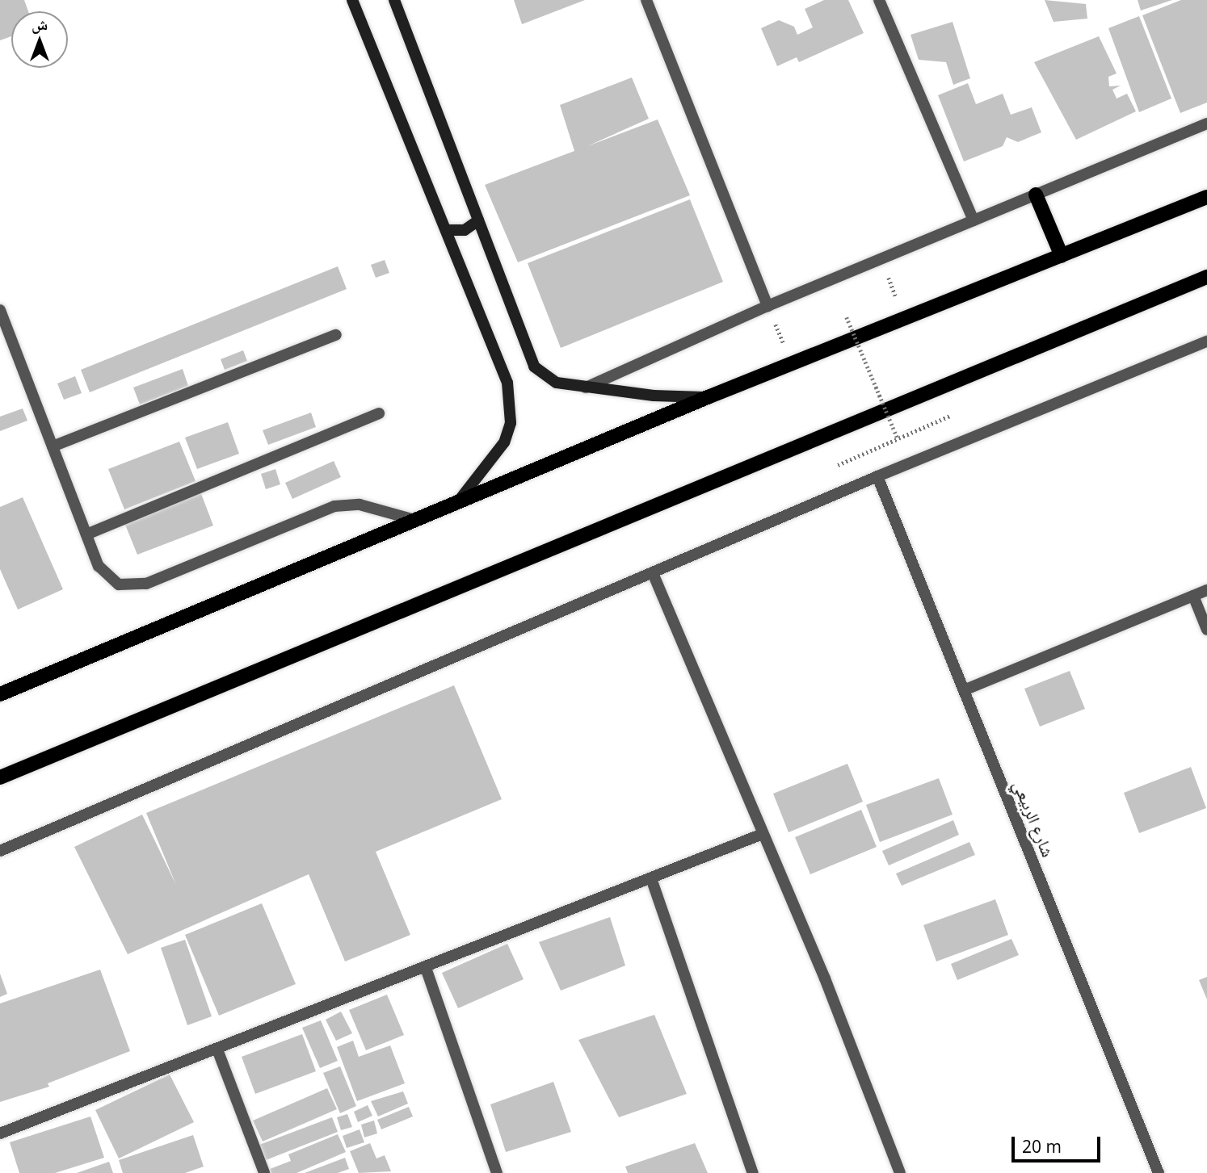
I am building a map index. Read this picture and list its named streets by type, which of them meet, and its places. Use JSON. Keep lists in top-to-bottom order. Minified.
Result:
{"streets":{"street":["شارع الربيعي"]},"scale_bar":"20 m","north":"top"}
